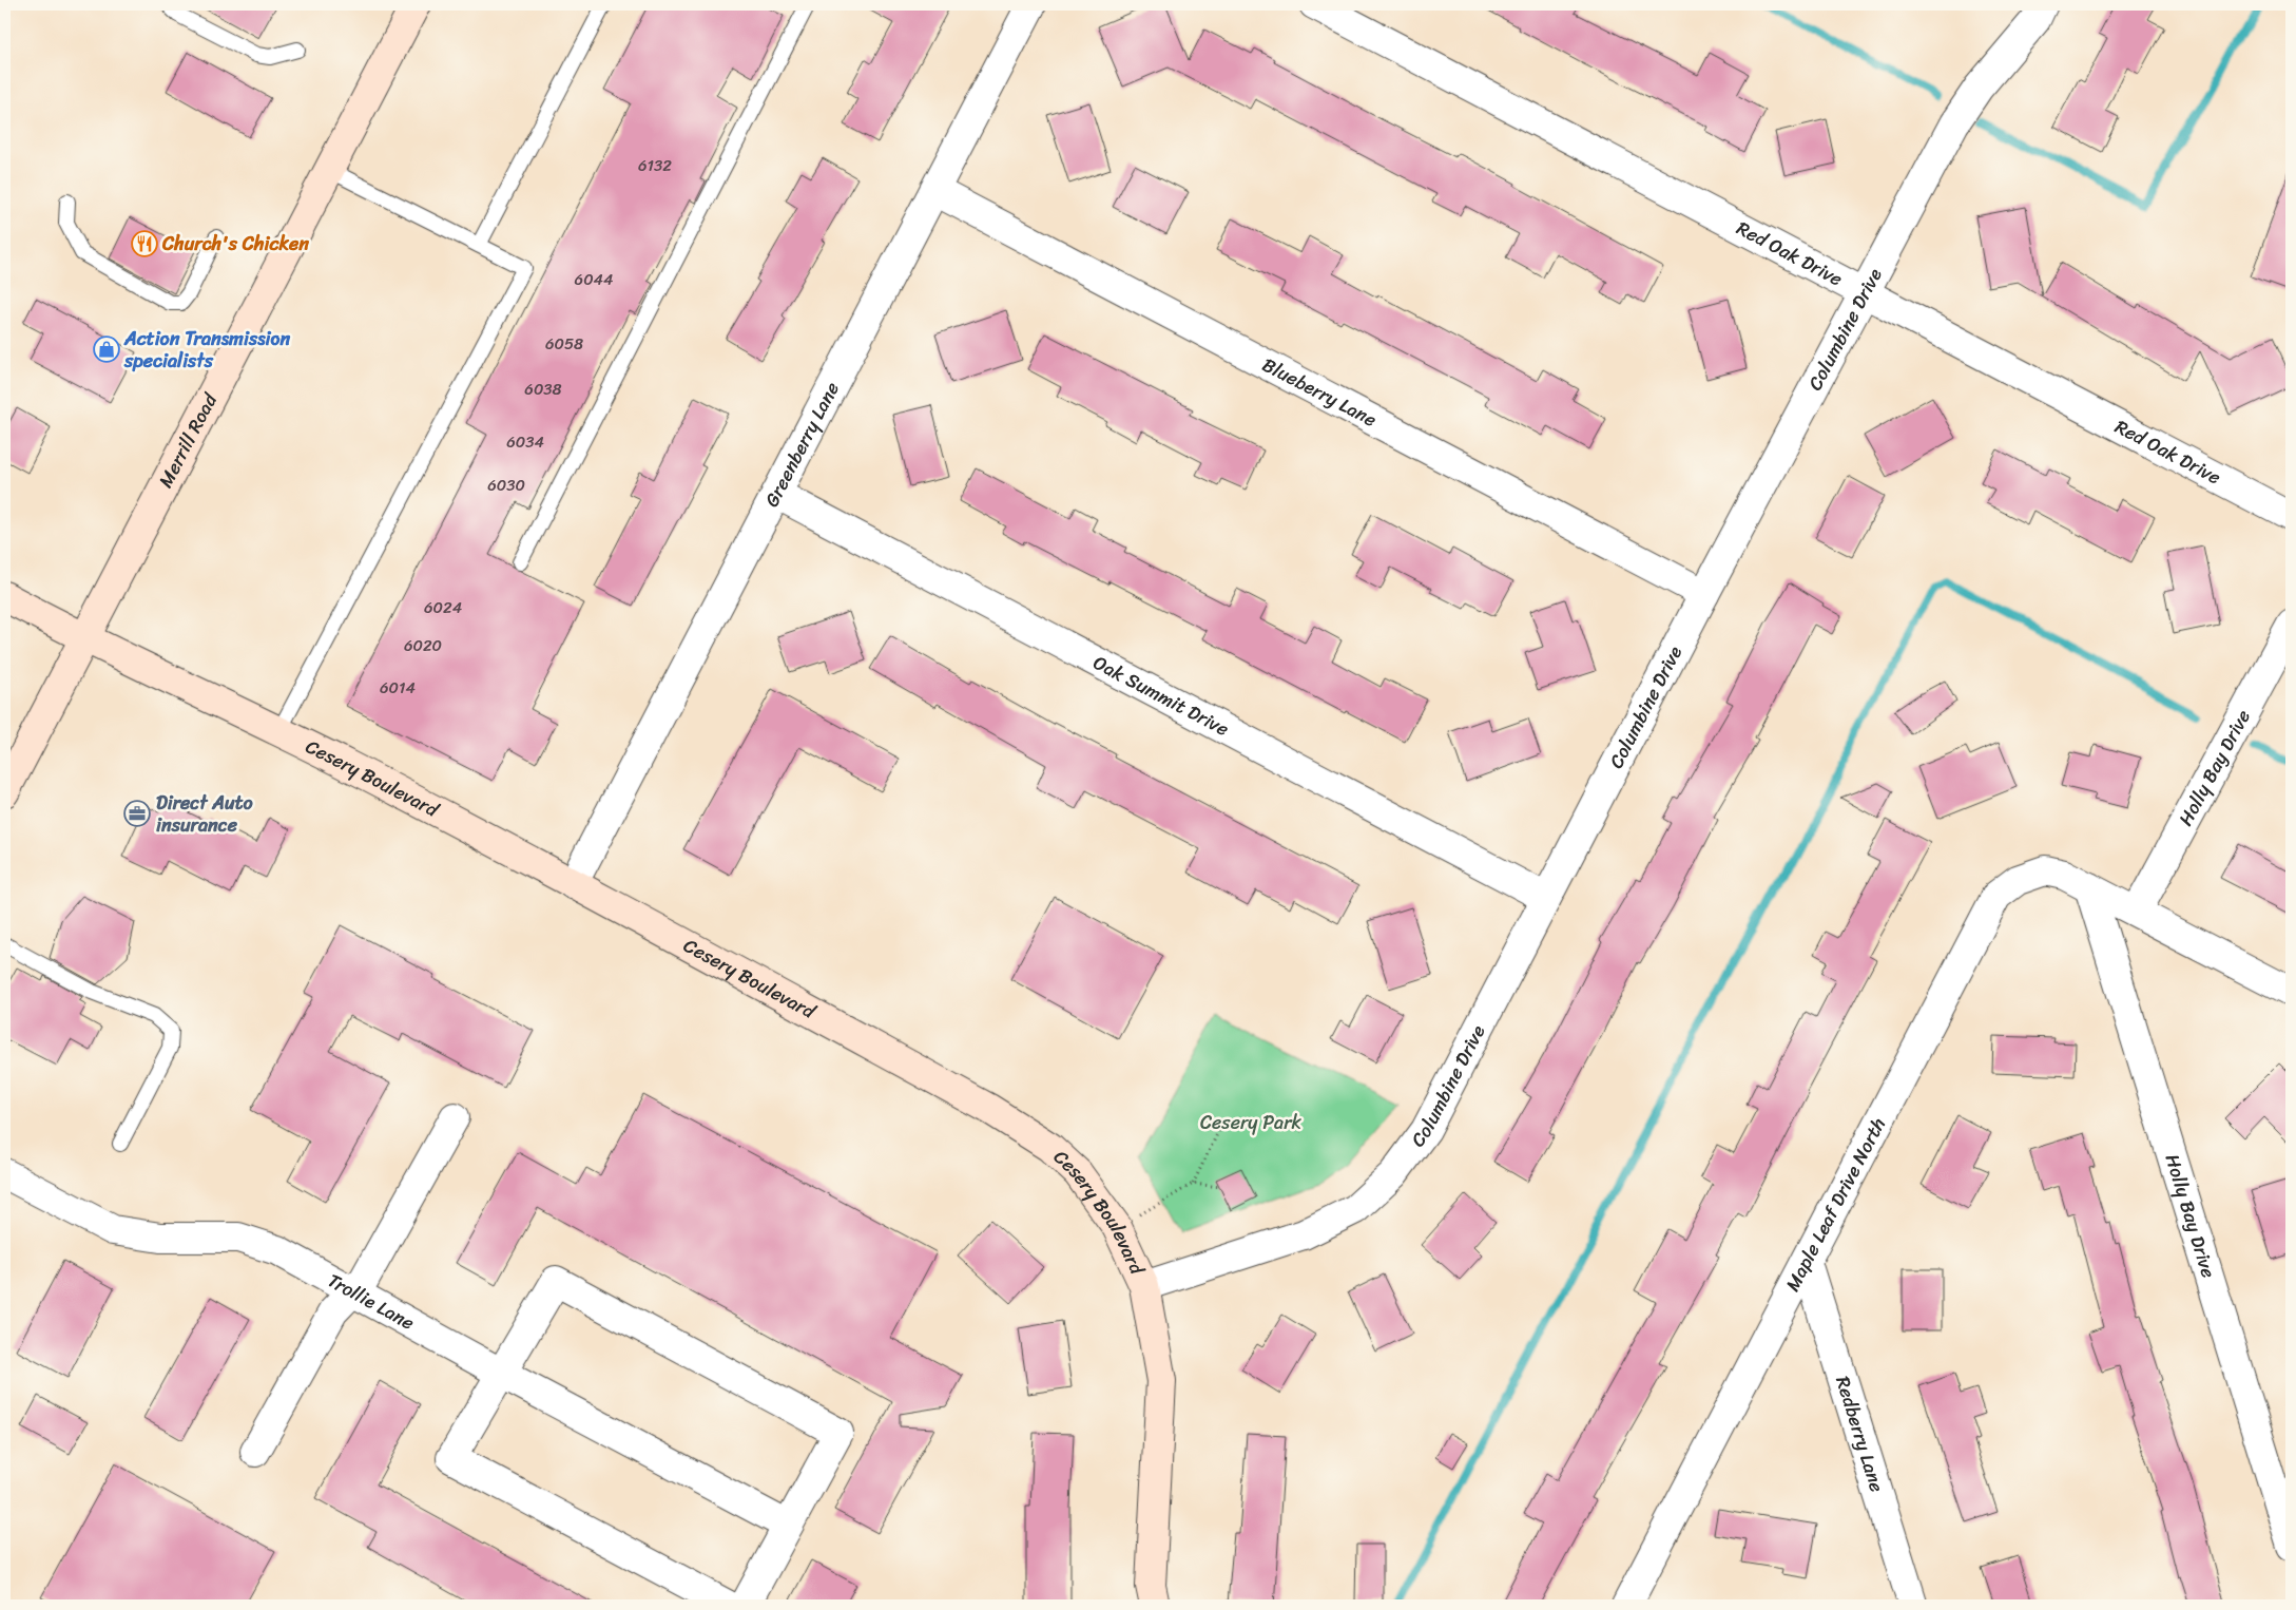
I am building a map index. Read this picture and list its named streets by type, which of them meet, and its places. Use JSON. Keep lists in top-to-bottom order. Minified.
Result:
{"streets":{"main road":["Merrill Road","Cesery Boulevard"],"street":["Red Oak Drive","Columbine Drive","Blueberry Lane","Greenberry Lane","Oak Summit Drive","Holly Bay Drive","Maple Leaf Drive North","Trollie Lane","Redberry Lane"]},"crossings":[["Red Oak Drive","Columbine Drive"],["Columbine Drive","Blueberry Lane"],["Columbine Drive","Oak Summit Drive"],["Columbine Drive","Cesery Boulevard"],["Blueberry Lane","Greenberry Lane"],["Merrill Road","Cesery Boulevard"],["Greenberry Lane","Oak Summit Drive"],["Greenberry Lane","Cesery Boulevard"],["Holly Bay Drive","Maple Leaf Drive North"],["Maple Leaf Drive North","Redberry Lane"]],"parks":["Cesery Park"],"places":{"restaurant":["Church's Chicken"],"shop":["Action Transmission specialists"],"office":["Direct Auto insurance"]},"house_numbers":["6132","6044","6058","6038","6034","6030","6024","6020","6014"]}
